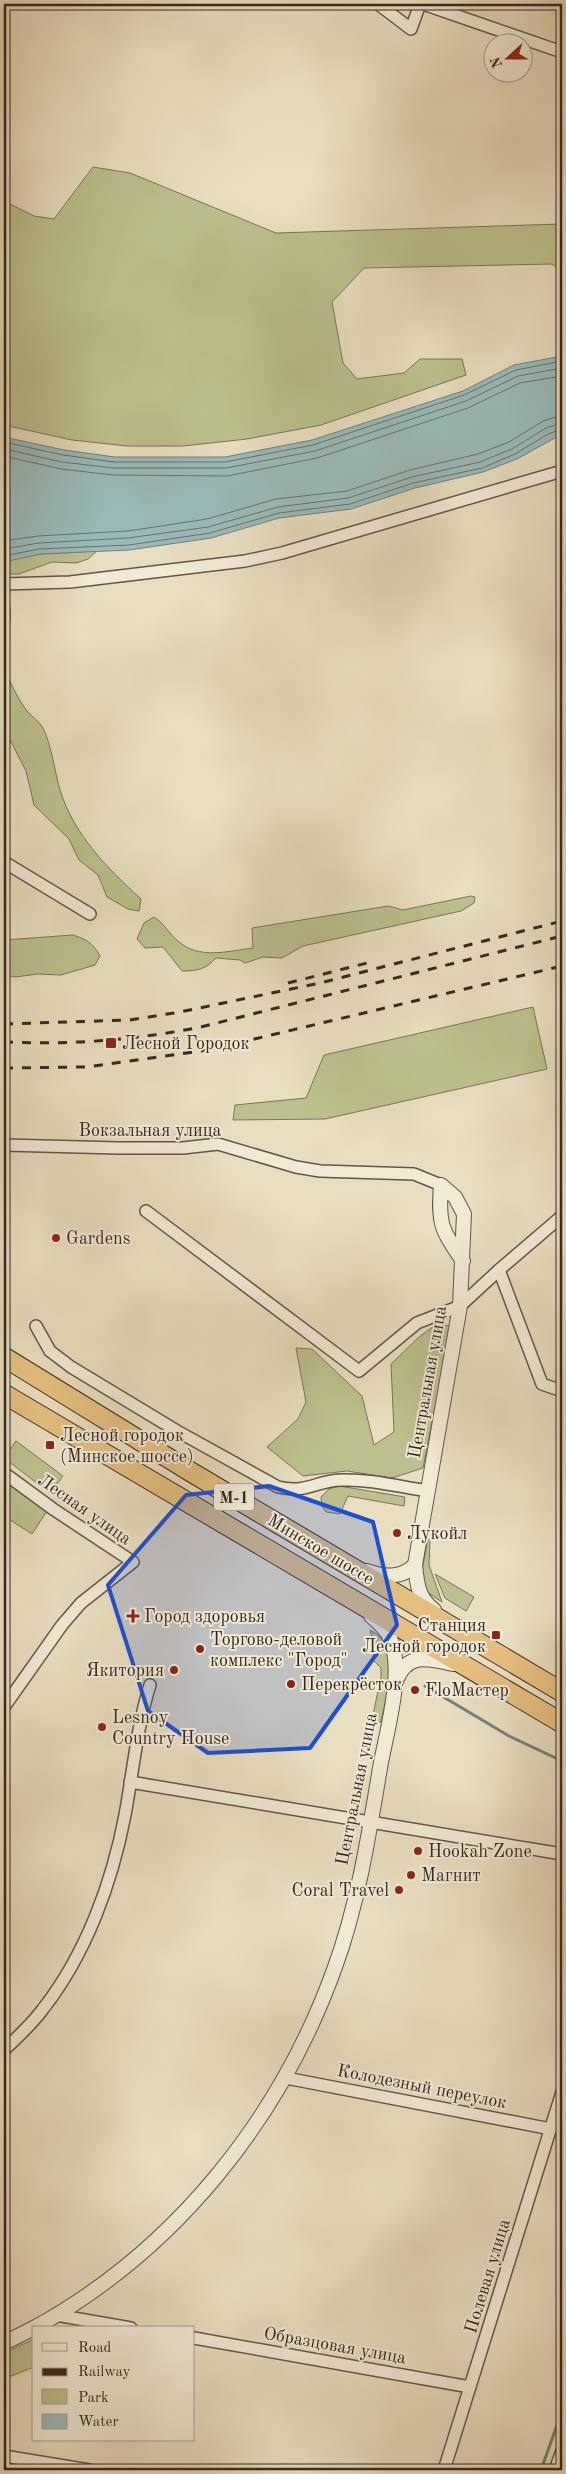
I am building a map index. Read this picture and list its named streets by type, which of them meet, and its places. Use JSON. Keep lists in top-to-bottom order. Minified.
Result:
{"streets":{"highway":["М-1","Минское шоссе"],"street":["Вокзальная улица","Центральная улица","Лесная улица","Колодезный переулок","Полевая улица","Образцовая улица"]},"crossings":[["Вокзальная улица","Центральная улица"],["Центральная улица","Минское шоссе"],["Центральная улица","Колодезный переулок"],["Колодезный переулок","Полевая улица"],["Полевая улица","Образцовая улица"]],"places":{"transit":["Лесной Городок","Лесной городок (Минское шоссе)","Станция Лесной городок"],"other":["Gardens","Лукойл","Торгово-деловой комплекс \"Город\"","Якитория","Перекрёсток","FloМастер","Lesnoy Country House","Hookah Zone","Магнит","Coral Travel"],"health":["Город здоровья"]},"legend":["Road","Railway","Park","Water"],"north":"left"}
